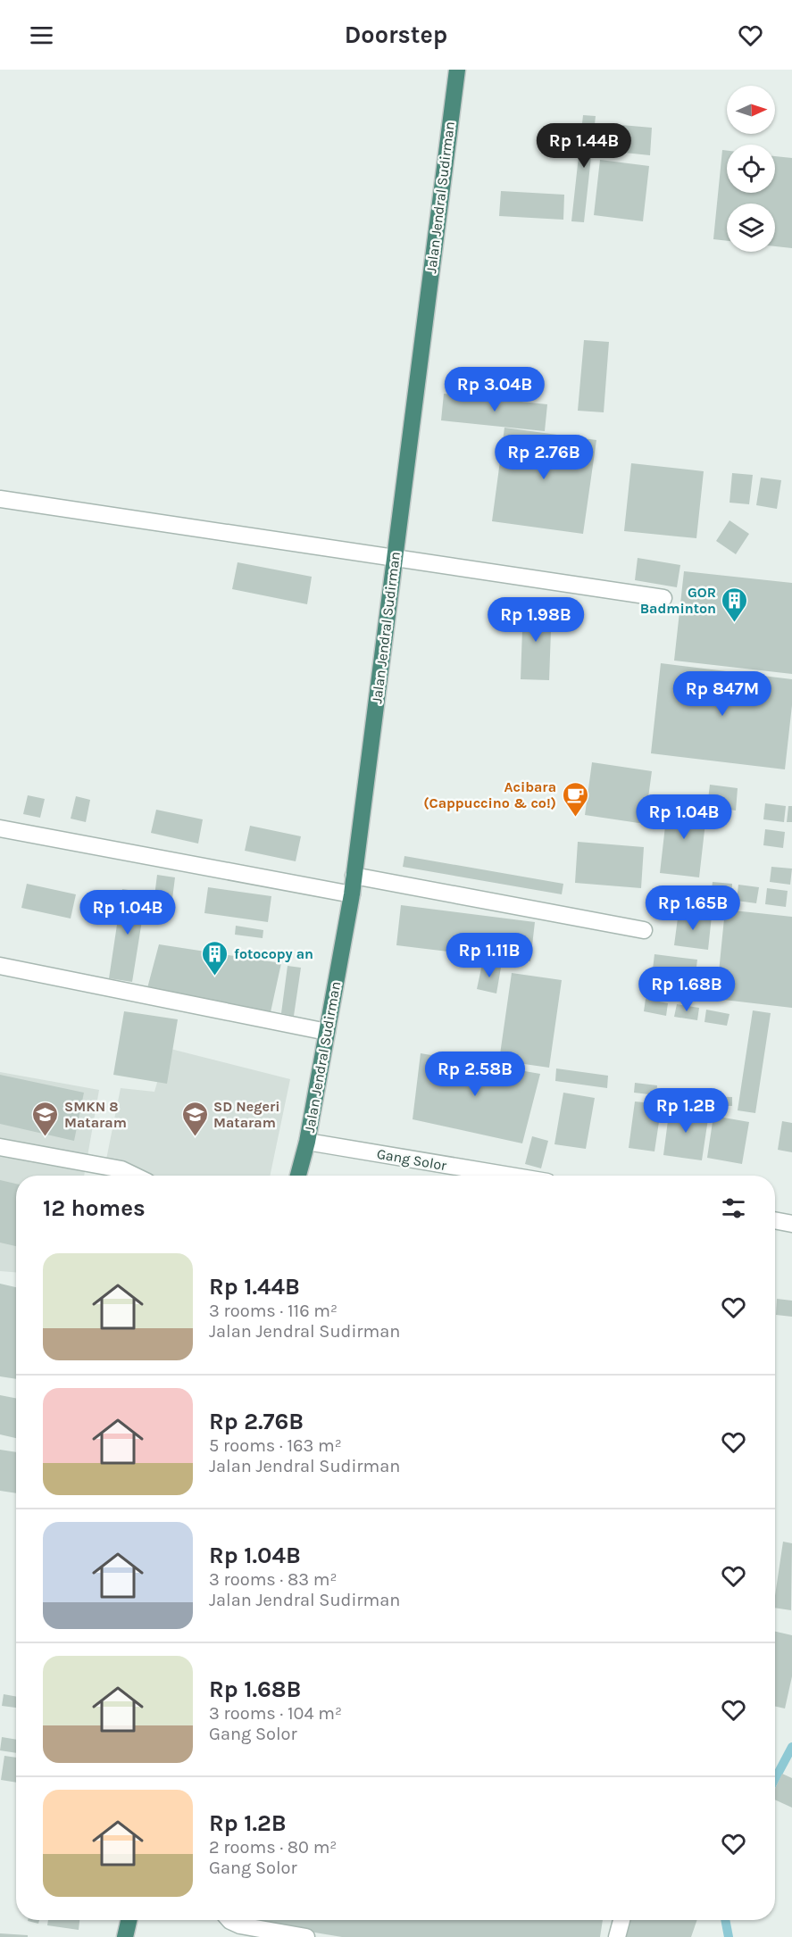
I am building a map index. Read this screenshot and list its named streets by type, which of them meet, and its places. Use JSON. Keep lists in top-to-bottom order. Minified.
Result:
{"streets":{"highway":["Jalan Jendral Sudirman"],"street":["Gang Solor"]},"crossings":[["Jalan Jendral Sudirman","Gang Solor"]],"places":{"building":["GOR Badminton","fotocopy an"],"cafe":["Acibara (Cappuccino & co!)"],"school or university":["SMKN 8 Mataram","SD Negeri Mataram"]},"north":"right","page":{"header":"Doorstep","price":["Rp 1.44B","Rp 3.04B","Rp 2.76B","Rp 1.98B","Rp 847M","Rp 1.04B","Rp 1.65B","Rp 1.04B","Rp 1.11B","Rp 1.68B","Rp 2.58B","Rp 1.2B"],"heading":"12 homes","list":[{"name":"Rp 1.44B","note":"3 rooms · 116 m² · Jalan Jendral Sudirman"},{"name":"Rp 2.76B","note":"5 rooms · 163 m² · Jalan Jendral Sudirman"},{"name":"Rp 1.04B","note":"3 rooms · 83 m² · Jalan Jendral Sudirman"},{"name":"Rp 1.68B","note":"3 rooms · 104 m² · Gang Solor"},{"name":"Rp 1.2B","note":"2 rooms · 80 m² · Gang Solor"}]}}
